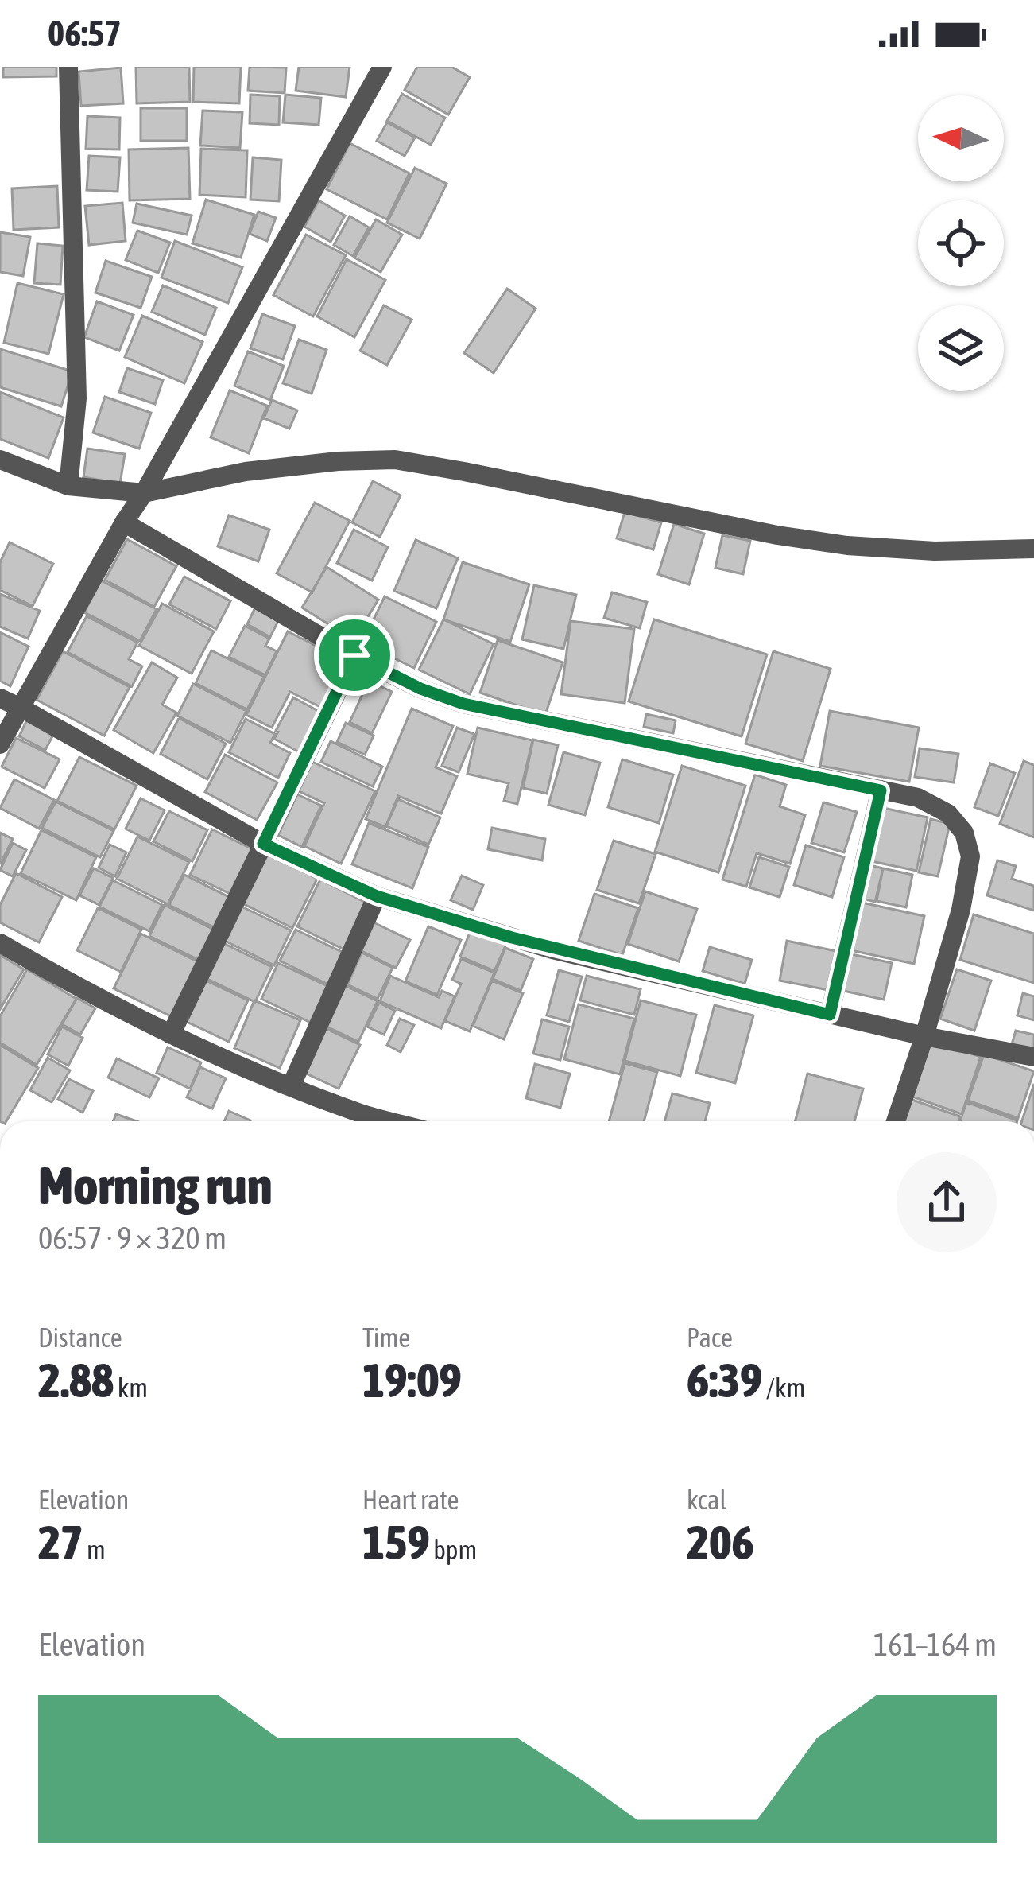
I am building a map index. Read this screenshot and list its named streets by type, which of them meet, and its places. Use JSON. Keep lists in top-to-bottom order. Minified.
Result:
{"north":"left","page":{"status":"06:57","heading":["Morning run","06:57 · 9 × 320 m"],"stats":[["Distance","2.88 km"],["Time","19:09"],["Pace","6:39 /km"],["Elevation","27 m"],["Heart rate","159 bpm"],["kcal","206"]],"chart":["Elevation","161–164 m"]}}
